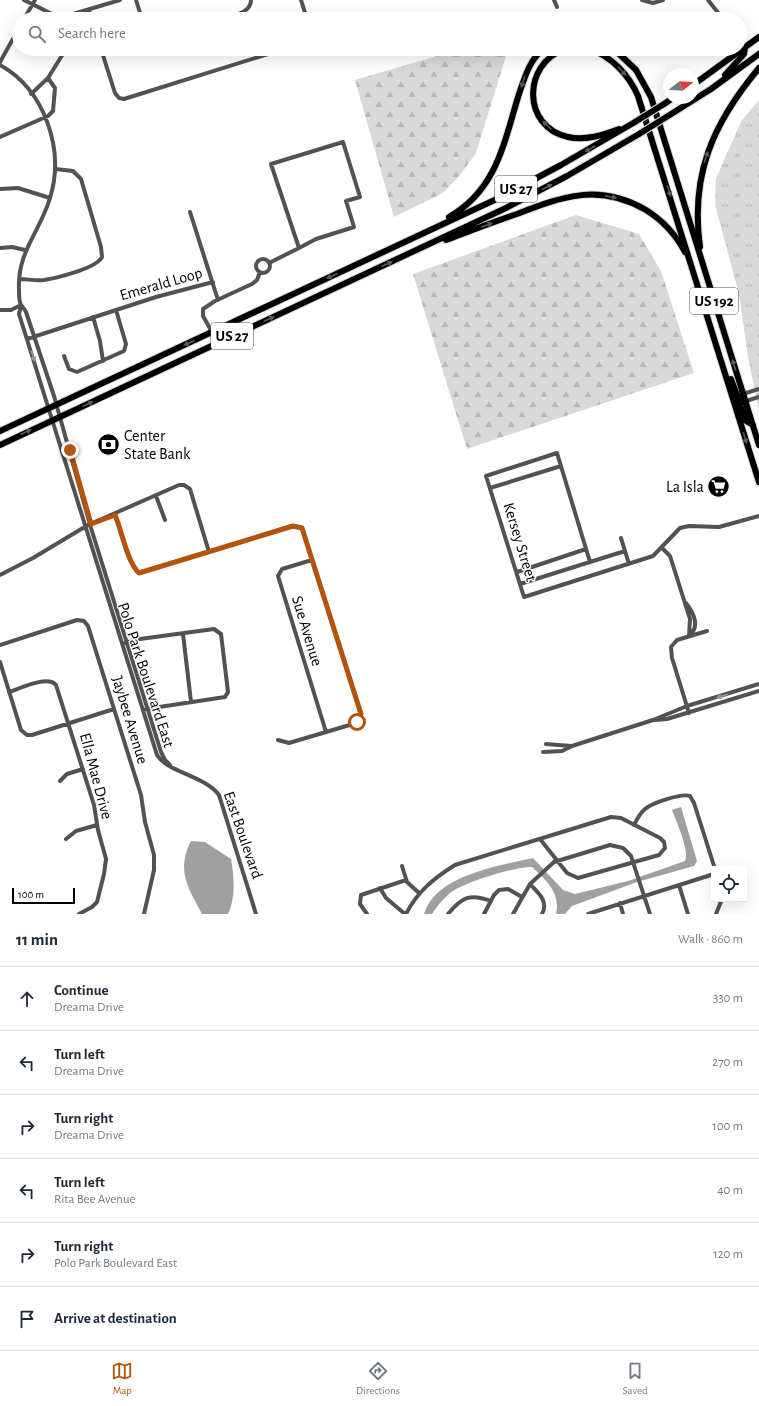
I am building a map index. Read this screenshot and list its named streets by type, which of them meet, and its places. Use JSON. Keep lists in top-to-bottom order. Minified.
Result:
{"streets":{"highway":["US 27","US 192"],"street":["Emerald Loop","Kersey Street","Sue Avenue","Polo Park Boulevard East","Jaybee Avenue","Ella Mae Drive","East Boulevard"]},"crossings":[["US 27","Polo Park Boulevard East"],["Emerald Loop","Polo Park Boulevard East"],["Polo Park Boulevard East","East Boulevard"]],"places":{"bank":["Center State Bank"],"supermarket":["La Isla"]},"scale_bar":"100 m","north":"right","page":{"search":"Search here","scale":"100 m","heading":["11 min","Walk · 860 m"],"list":[["Continue","Dreama Drive","330 m"],["Turn left","Dreama Drive","270 m"],["Turn right","Dreama Drive","100 m"],["Turn left","Rita Bee Avenue","40 m"],["Turn right","Polo Park Boulevard East","120 m"],"Arrive at destination"],"nav":["Map","Directions","Saved"]}}
